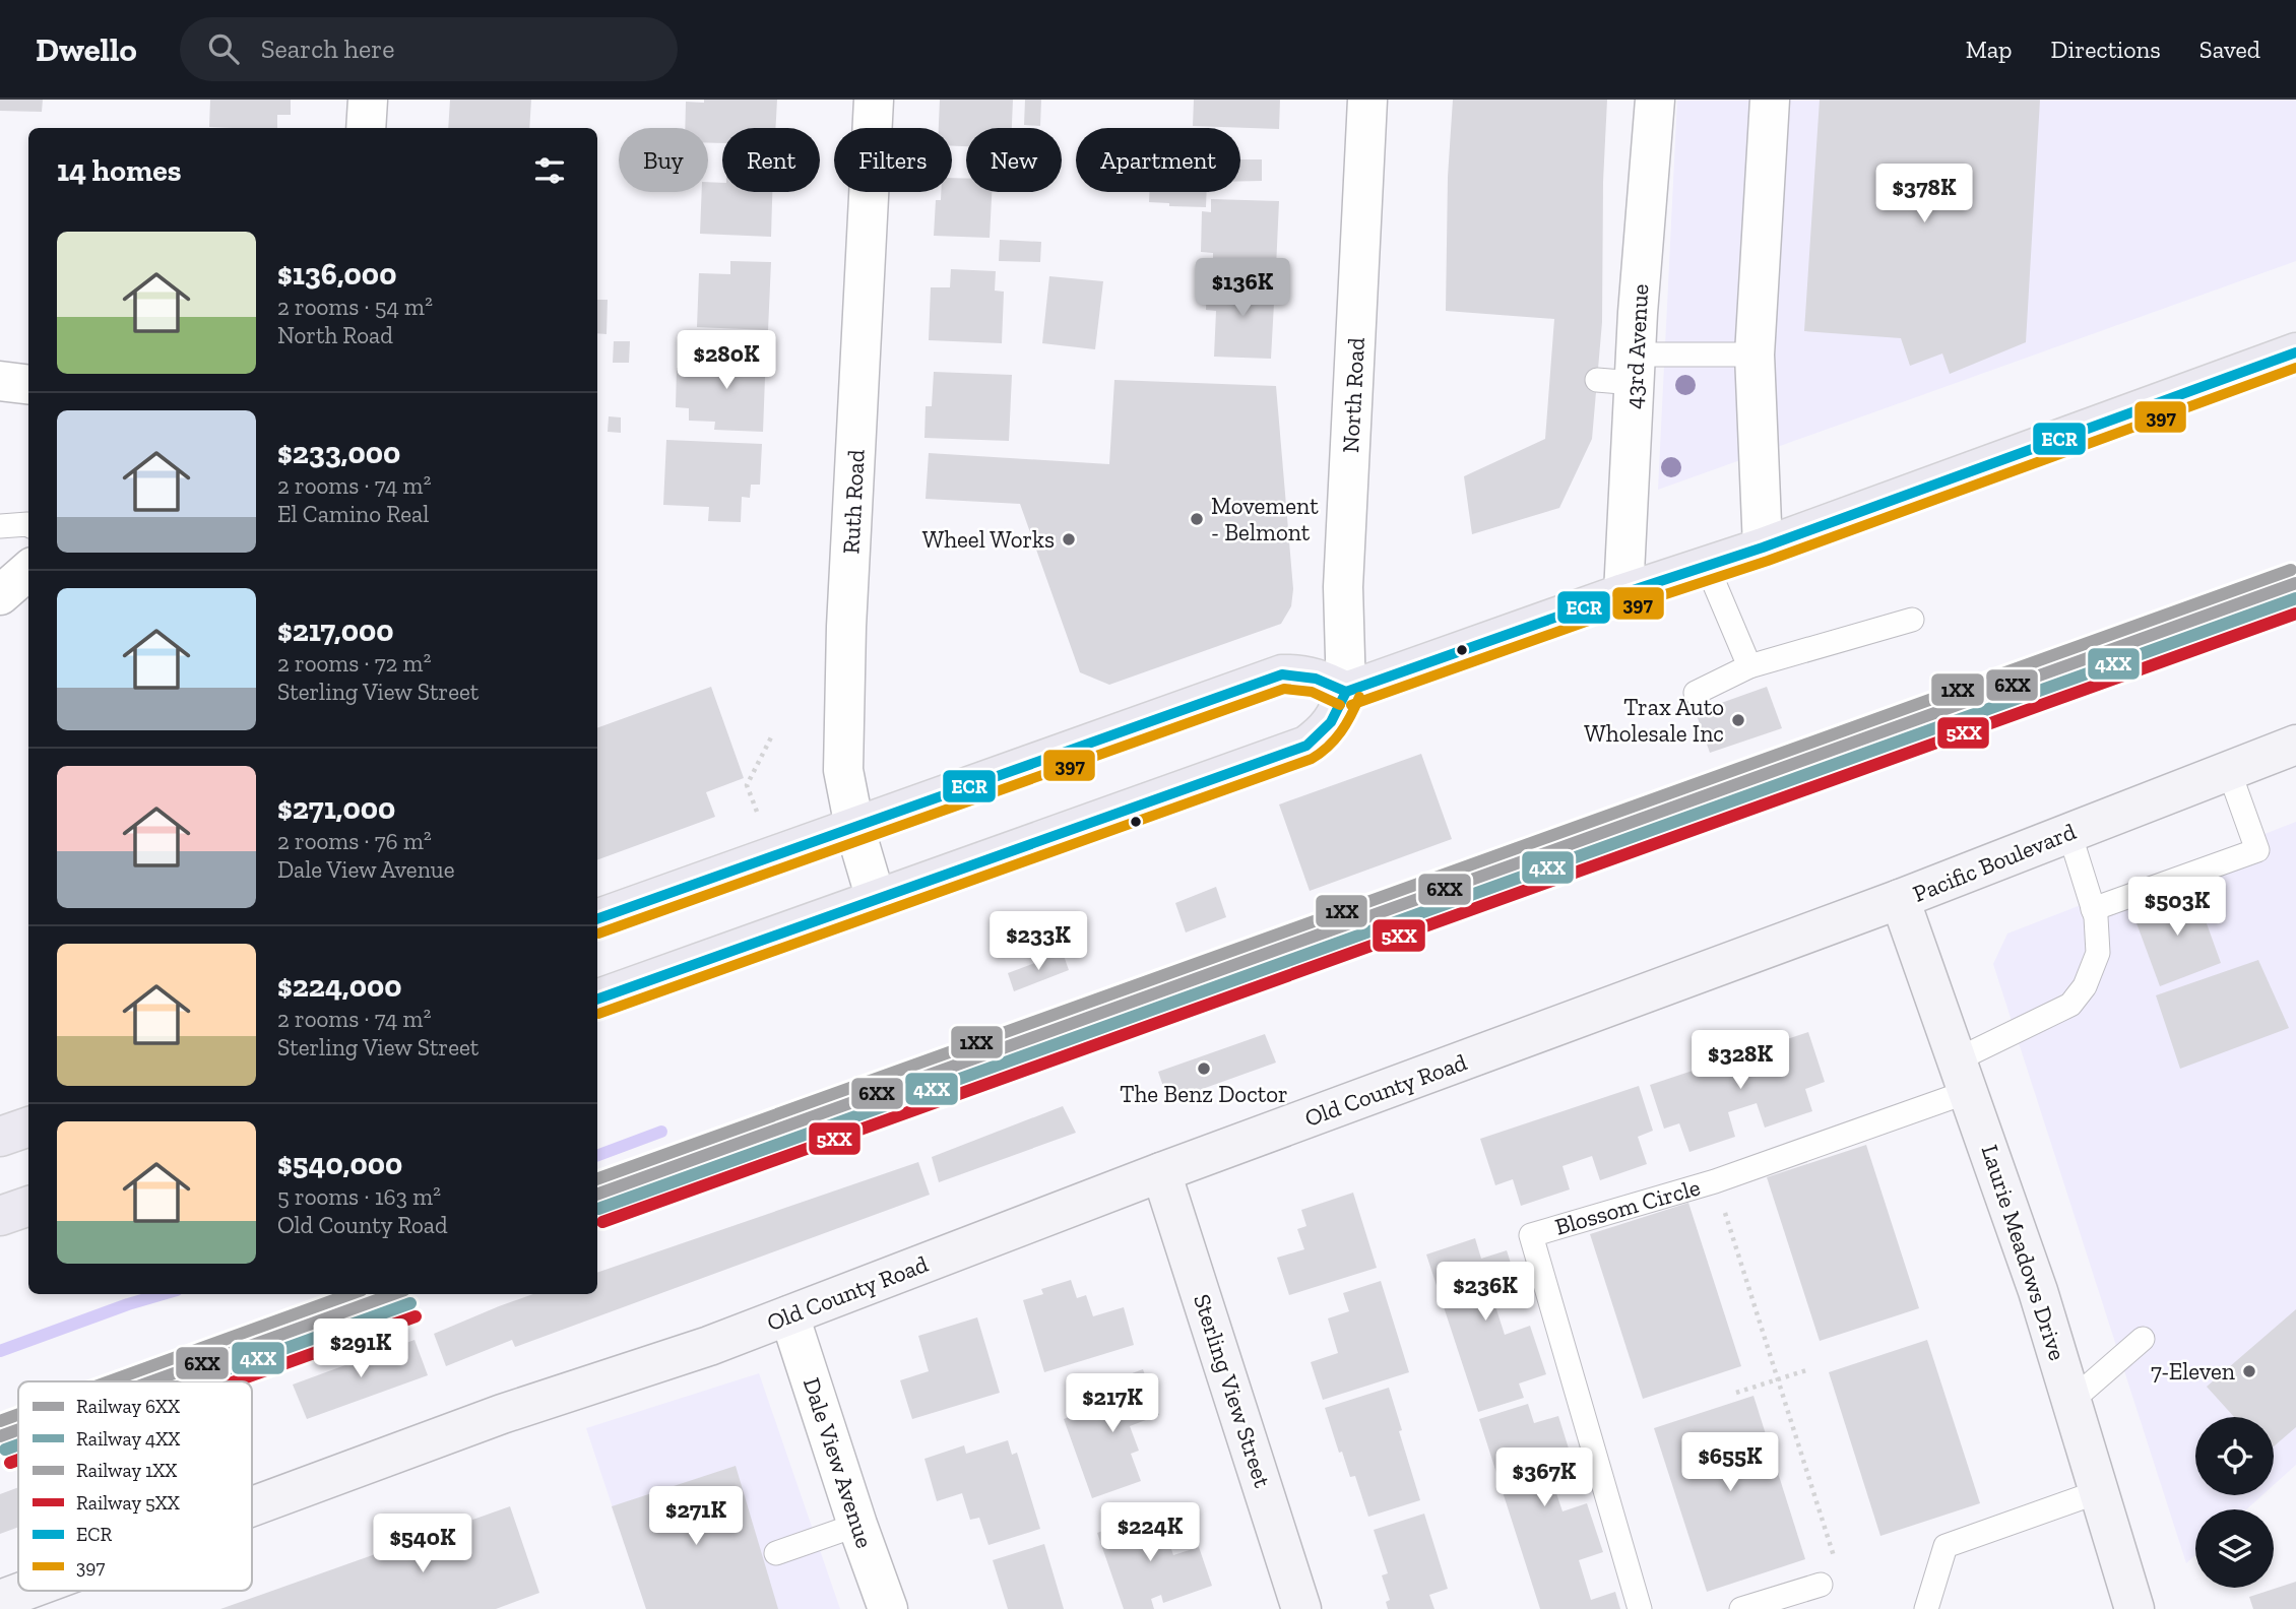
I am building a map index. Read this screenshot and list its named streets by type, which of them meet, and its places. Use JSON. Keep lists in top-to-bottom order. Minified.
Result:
{"streets":{"street":["43rd Avenue","North Road","Ruth Road","Pacific Boulevard","Old County Road","Laurie Meadows Drive","Sterling View Street","Dale View Avenue"],"lane":["Blossom Circle"]},"crossings":[["Pacific Boulevard","Old County Road"],["Pacific Boulevard","Blossom Circle"],["Pacific Boulevard","Laurie Meadows Drive"],["Old County Road","Sterling View Street"],["Old County Road","Dale View Avenue"],["Blossom Circle","Laurie Meadows Drive"]],"places":["Movement - Belmont","Wheel Works","Trax Auto Wholesale Inc","The Benz Doctor","7-Eleven"],"lines":["transit line ECR","transit line 397","rail line 1XX","rail line 6XX","rail line 4XX","rail line 5XX"],"legend":["Railway 6XX","Railway 4XX","Railway 1XX","Railway 5XX","ECR","397"],"page":{"header":"Dwello","search":"Search here","nav":["Map","Directions","Saved"],"chip":["Buy","Rent","Filters","New","Apartment"],"heading":"14 homes","price":["$378K","$136K","$280K","$503K","$233K","$328K","$236K","$291K","$217K","$655K","$367K","$271K","$224K","$540K"],"list":[{"name":"$136,000","note":"2 rooms · 54 m² · North Road"},{"name":"$233,000","note":"2 rooms · 74 m² · El Camino Real"},{"name":"$217,000","note":"2 rooms · 72 m² · Sterling View Street"},{"name":"$271,000","note":"2 rooms · 76 m² · Dale View Avenue"},{"name":"$224,000","note":"2 rooms · 74 m² · Sterling View Street"},{"name":"$540,000","note":"5 rooms · 163 m² · Old County Road"}]}}
